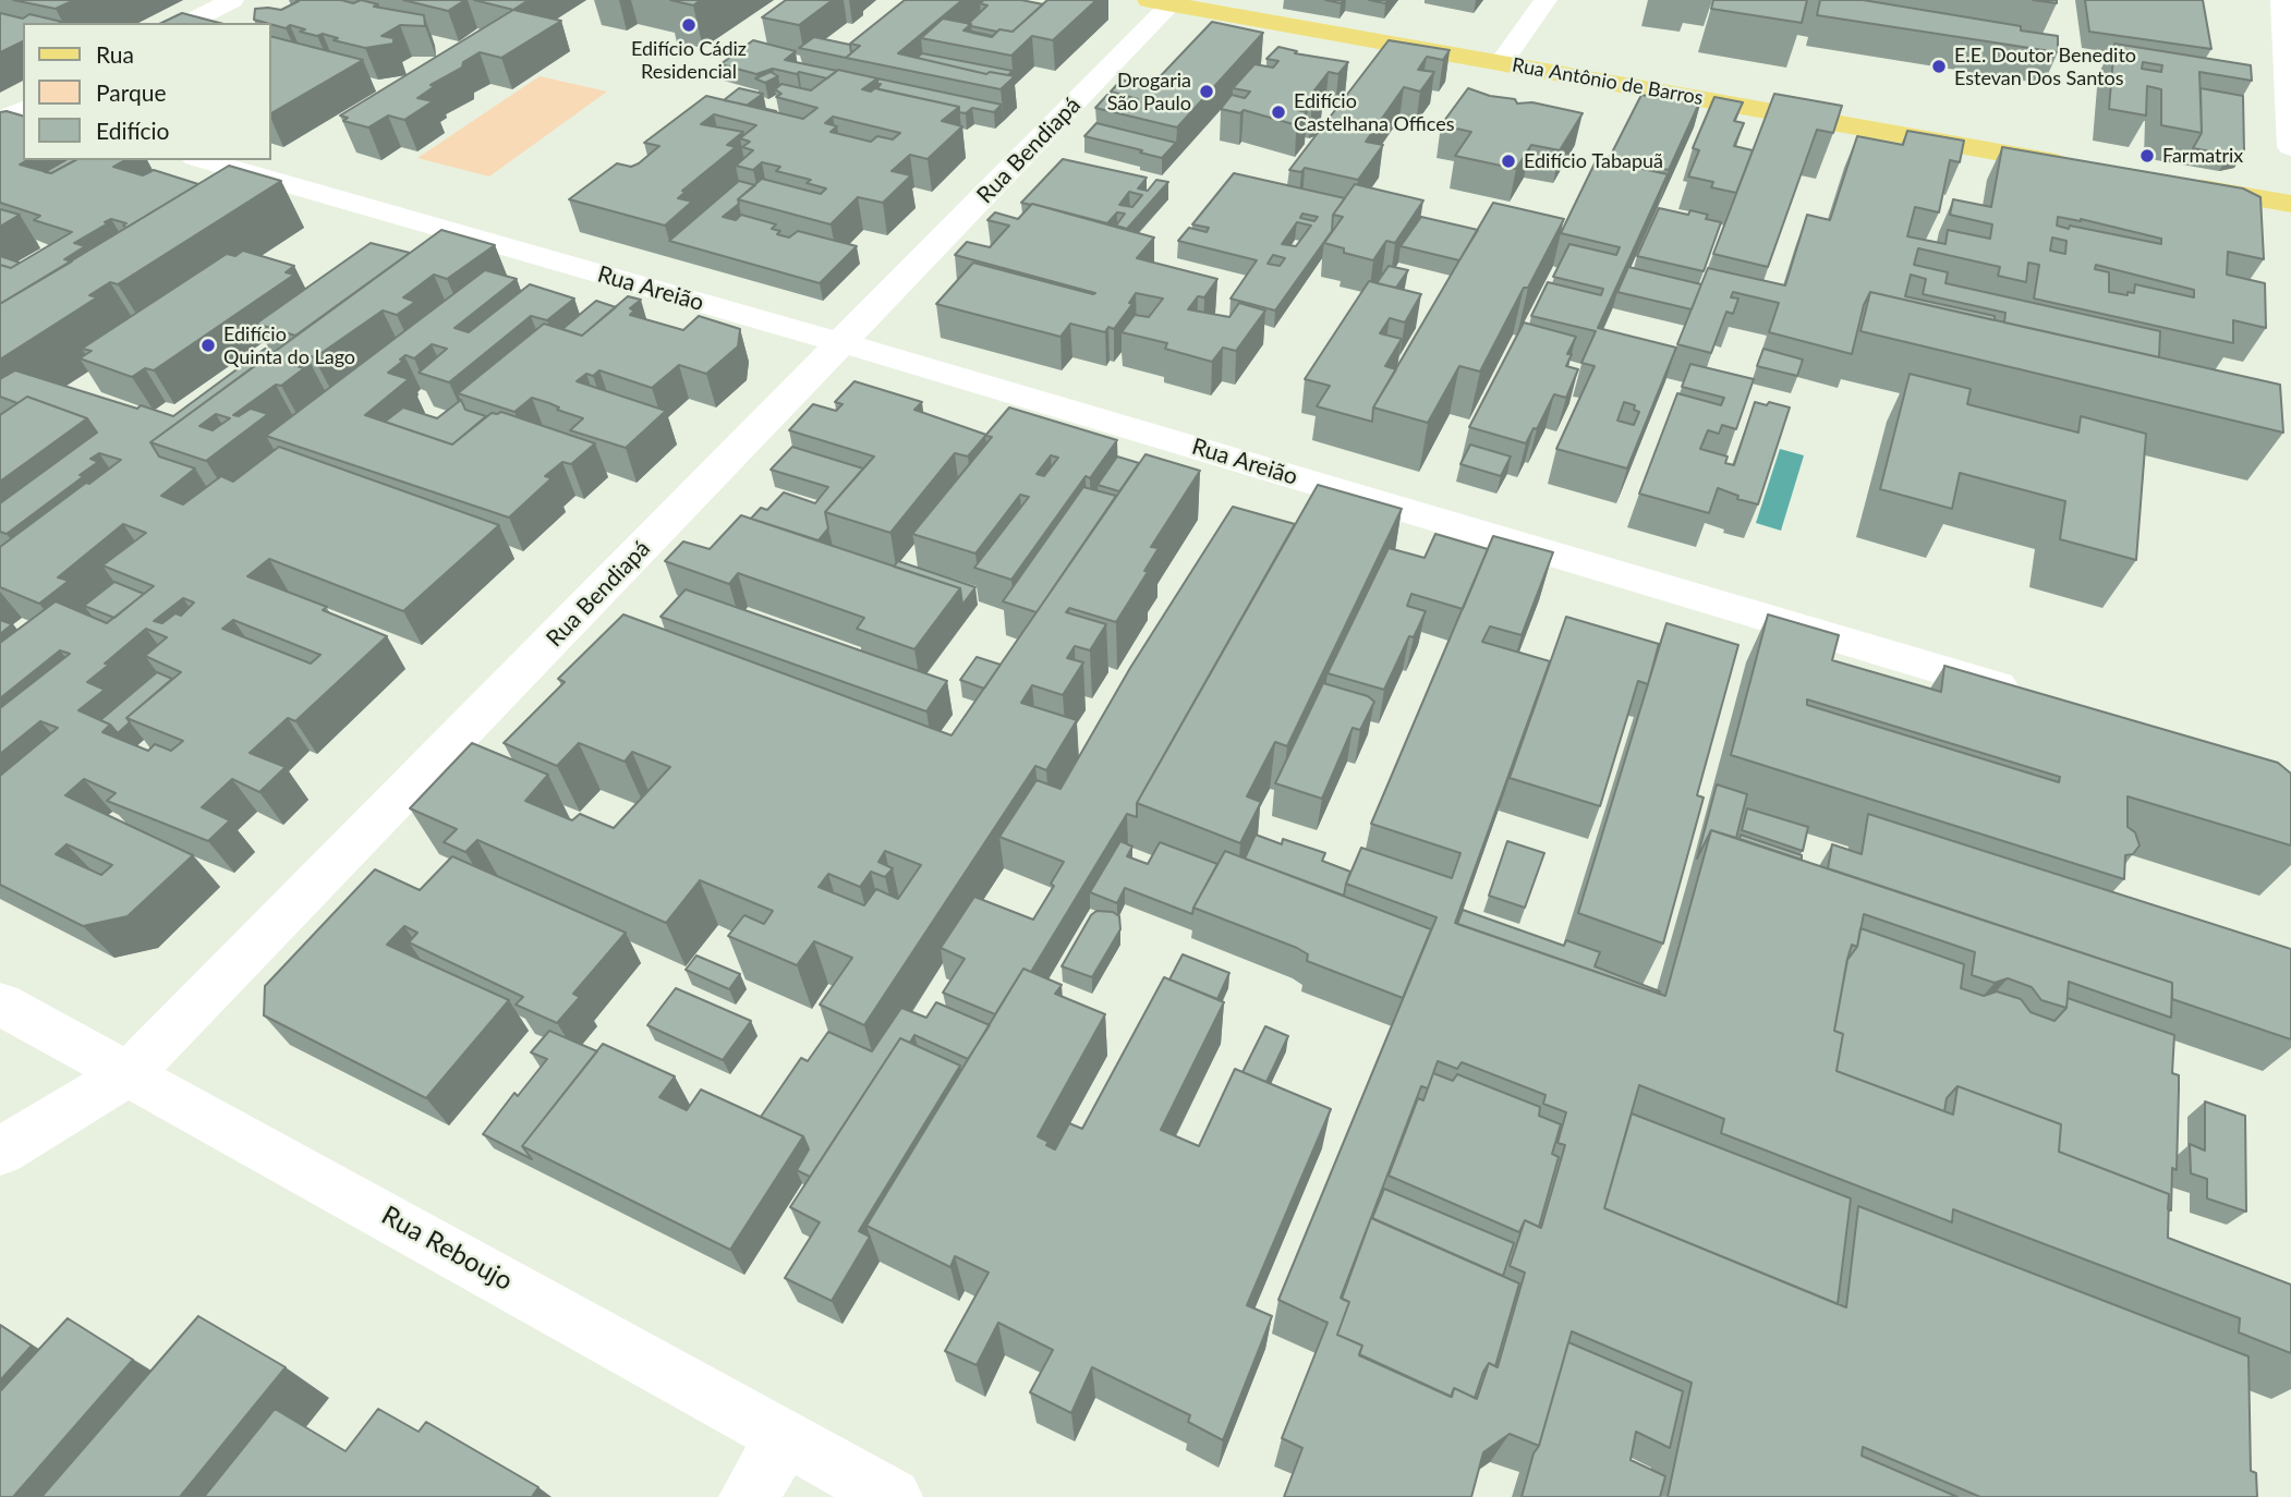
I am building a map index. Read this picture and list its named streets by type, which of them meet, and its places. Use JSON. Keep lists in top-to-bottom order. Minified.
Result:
{"streets":{"main road":["Rua Antônio de Barros"],"street":["Rua Bendiapá","Rua Areião","Rua Reboujo"]},"crossings":[["Rua Antônio de Barros","Rua Bendiapá"],["Rua Bendiapá","Rua Areião"],["Rua Bendiapá","Rua Reboujo"]],"places":["Edifício Cádiz Residencial","E.E. Doutor Benedito Estevan Dos Santos","Drogaria São Paulo","Edifício Castelhana Offices","Farmatrix","Edifício Tabapuã","Edifício Quinta do Lago"],"legend":["Rua","Parque","Edifício"]}
